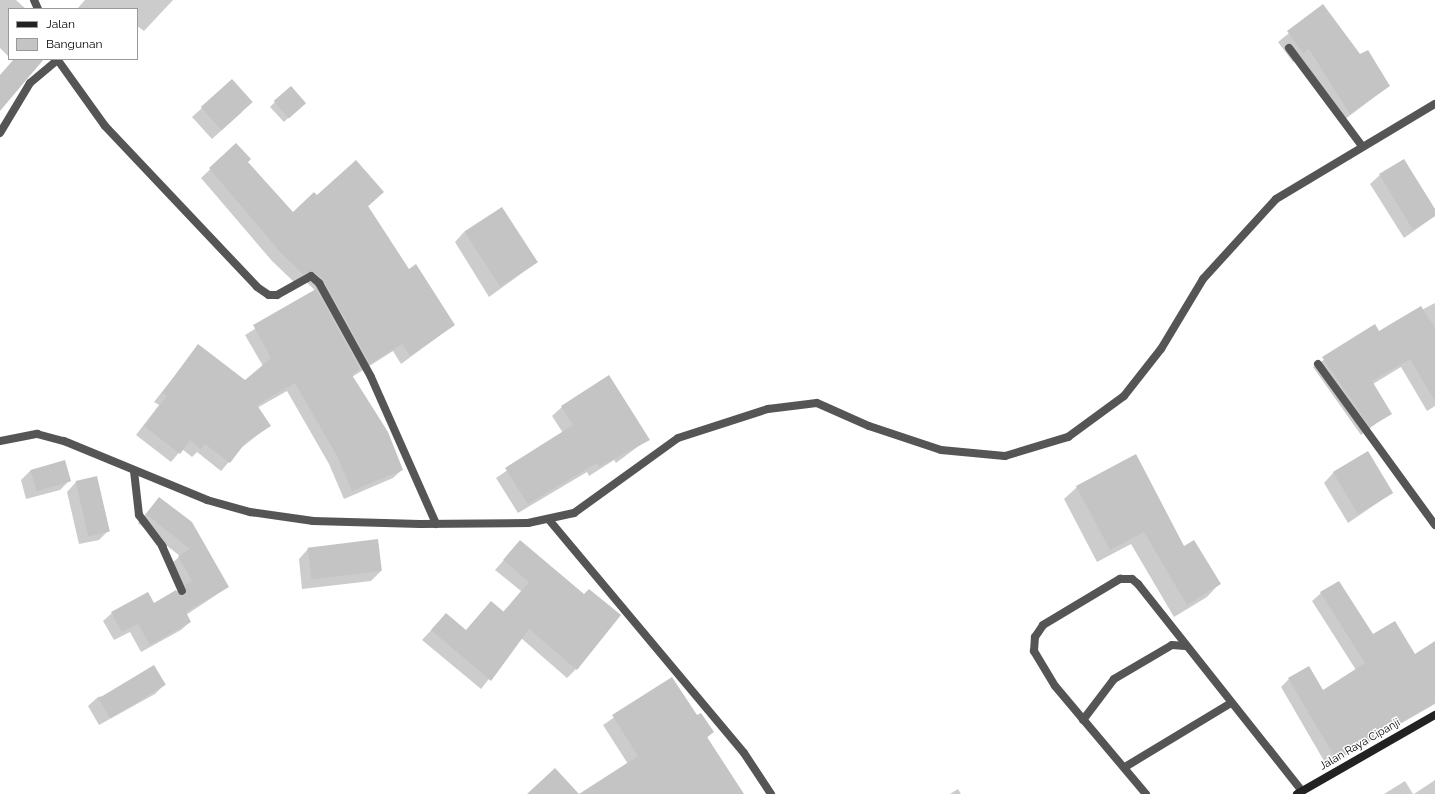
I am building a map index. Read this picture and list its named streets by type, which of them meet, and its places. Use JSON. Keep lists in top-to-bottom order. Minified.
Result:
{"streets":{"main road":["Jalan Raya Cipanji"]},"legend":["Jalan","Bangunan"]}
